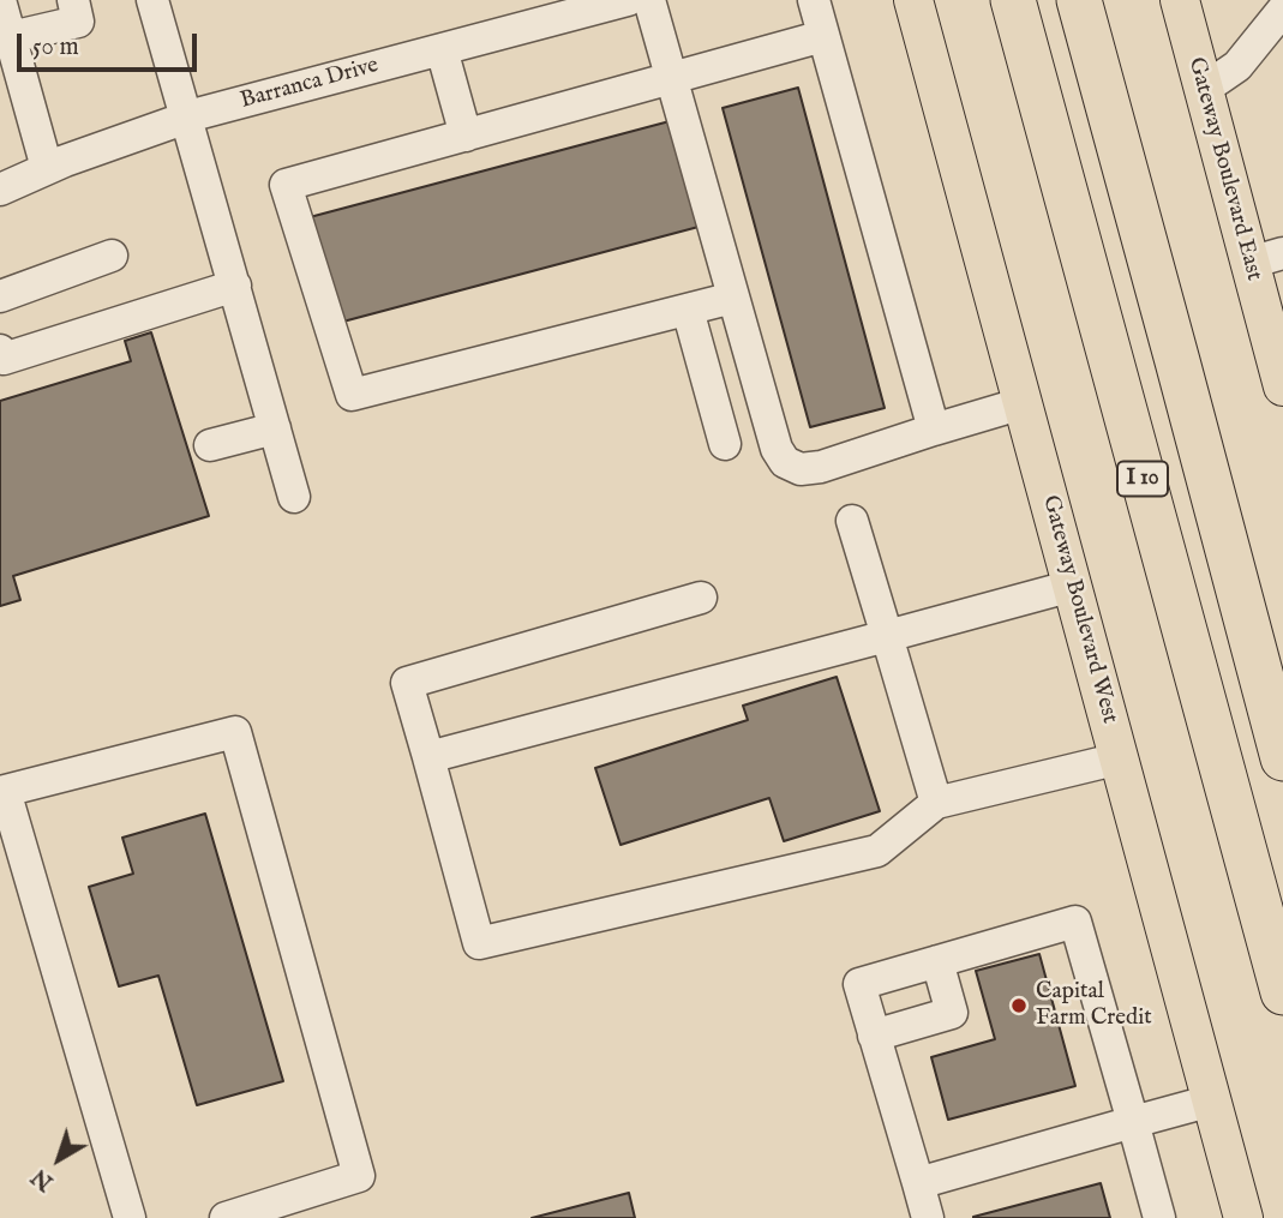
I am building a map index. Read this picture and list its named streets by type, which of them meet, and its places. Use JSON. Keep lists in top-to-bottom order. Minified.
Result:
{"streets":{"highway":["I 10"],"main road":["Gateway Boulevard East","Gateway Boulevard West"],"street":["Barranca Drive"]},"places":["Capital Farm Credit"],"scale_bar":"50 m","north":"bottom left"}
